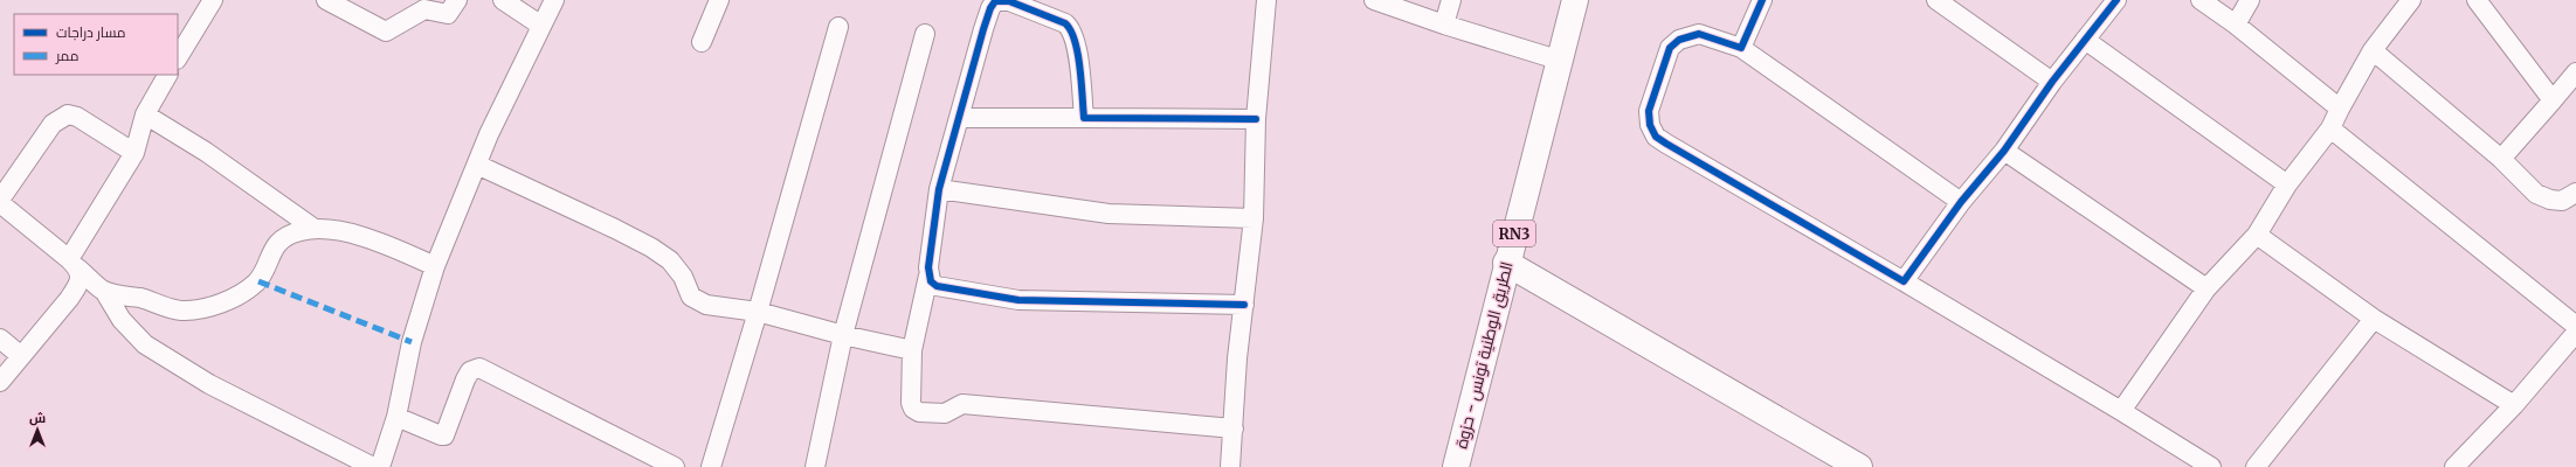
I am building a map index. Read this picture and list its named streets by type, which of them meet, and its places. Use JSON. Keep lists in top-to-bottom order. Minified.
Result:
{"streets":{"main road":["RN3","الطريق الوطنية تونس - حزوة"]},"legend":["مسار دراجات","ممر"],"north":"top"}
